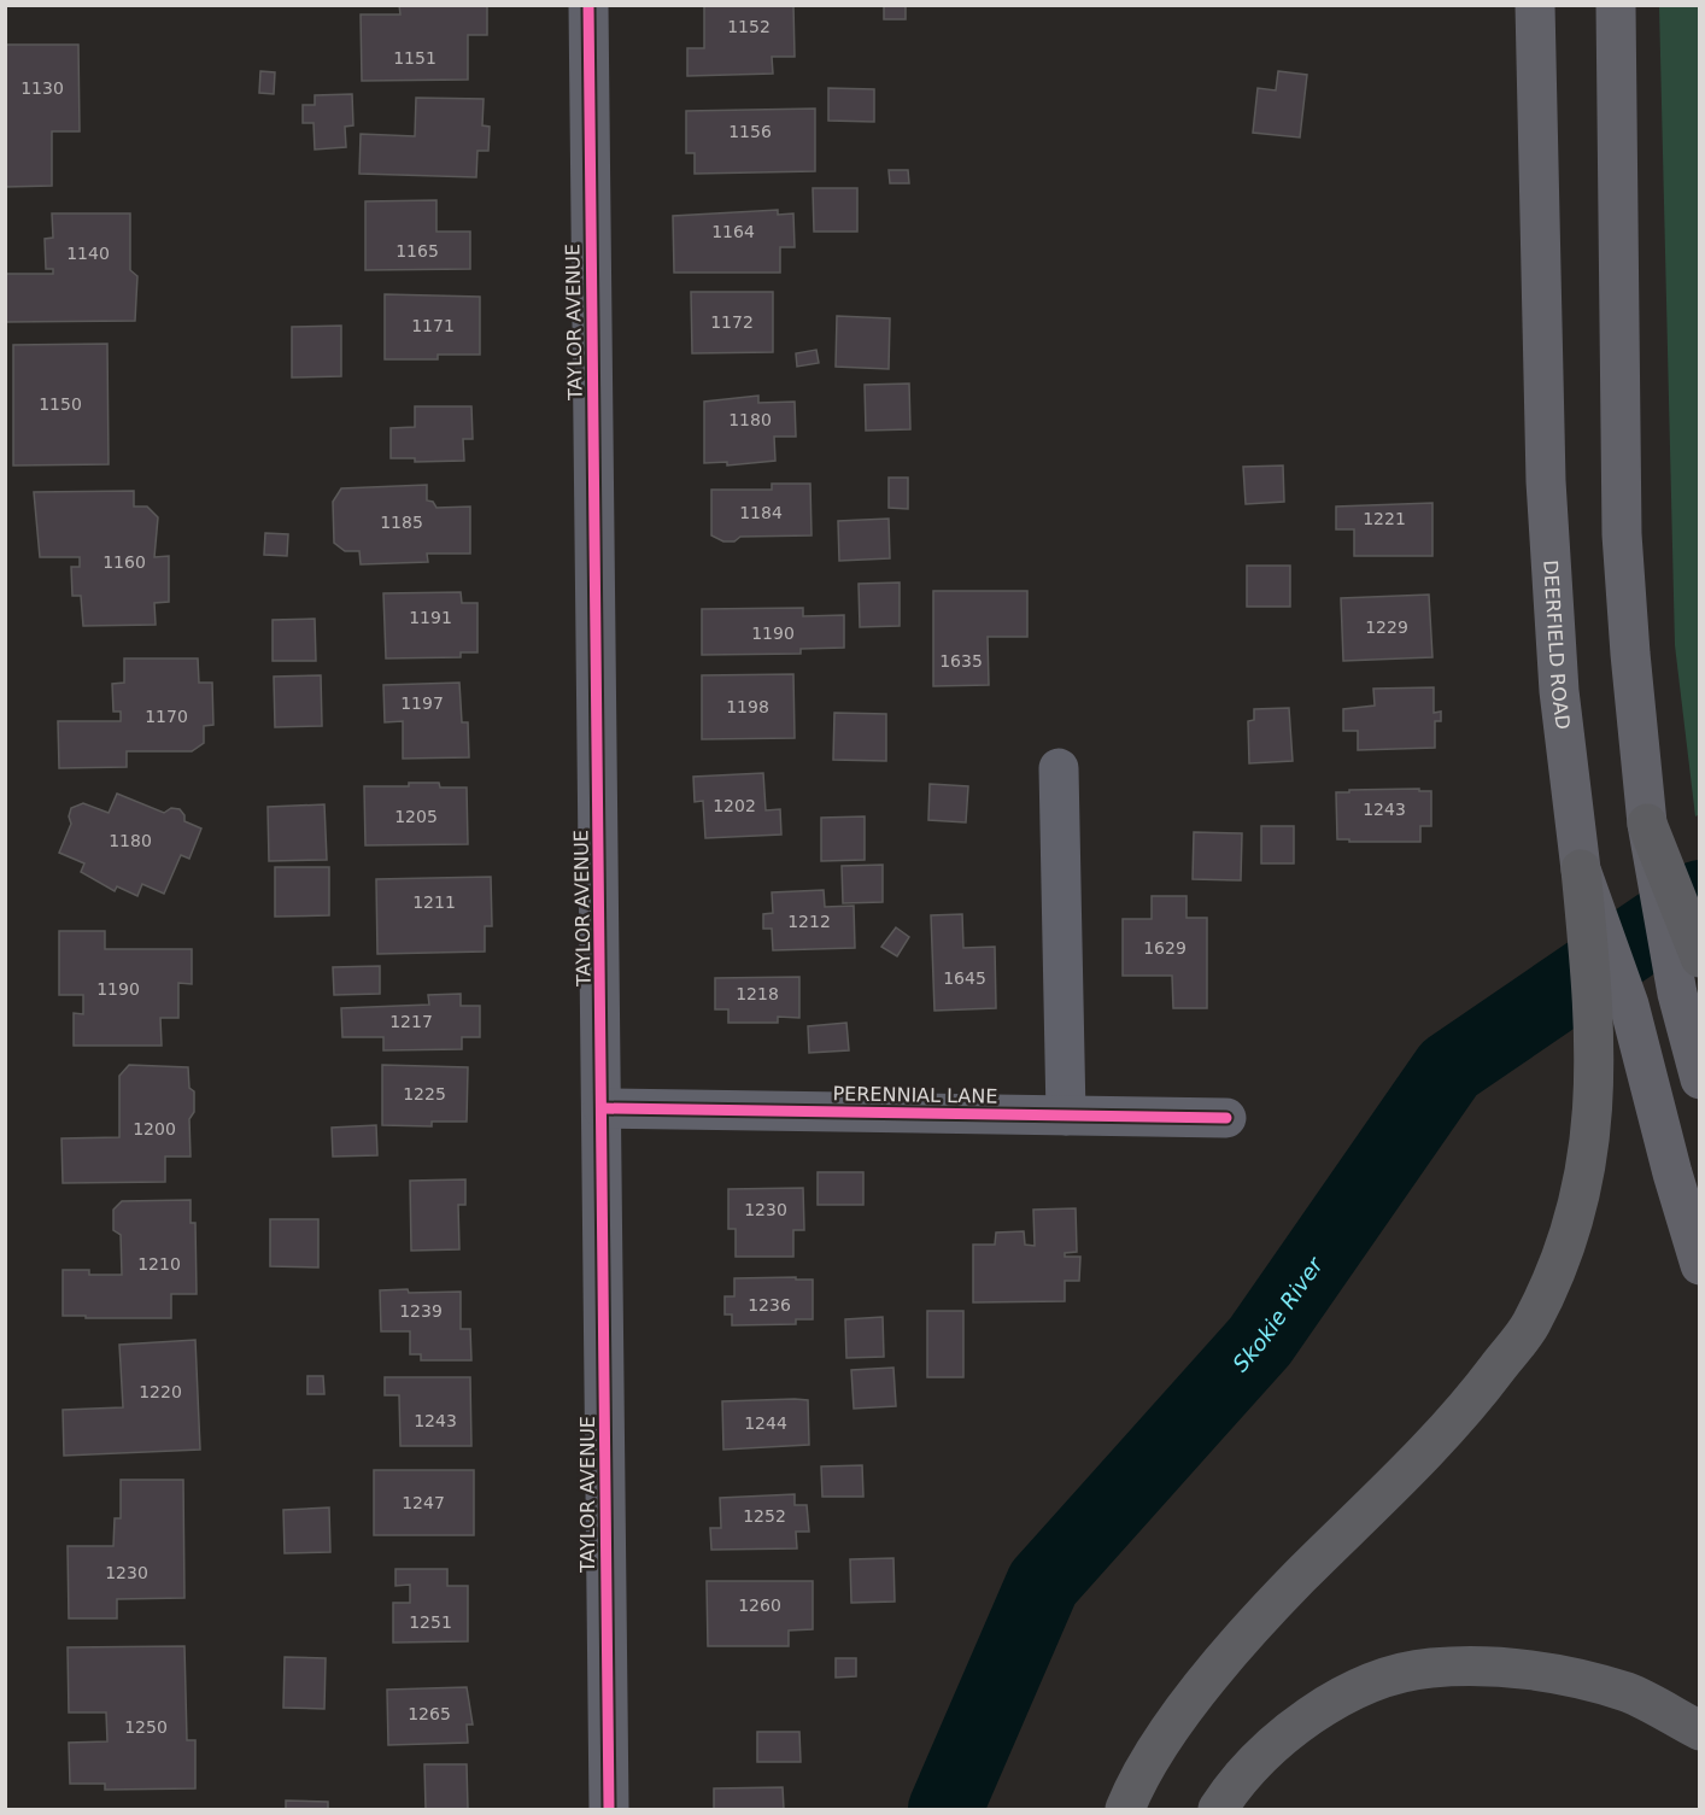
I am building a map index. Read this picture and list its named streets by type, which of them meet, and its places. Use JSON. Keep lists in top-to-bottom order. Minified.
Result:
{"streets":{"main road":["DEERFIELD ROAD"],"street":["TAYLOR AVENUE","PERENNIAL LANE"]},"crossings":[["TAYLOR AVENUE","PERENNIAL LANE"]],"water":["Skokie River"],"house_numbers":["1152","1151","1130","1156","1164","1165","1140","1172","1171","1150","1180","1184","1221","1185","1160","1191","1229","1190","1635","1197","1198","1170","1202","1243","1205","1180","1211","1212","1629","1645","1190","1218","1217","1225","1200","1230","1210","1236","1239","1220","1243","1244","1247","1252","1230","1260","1251","1265","1250"]}
